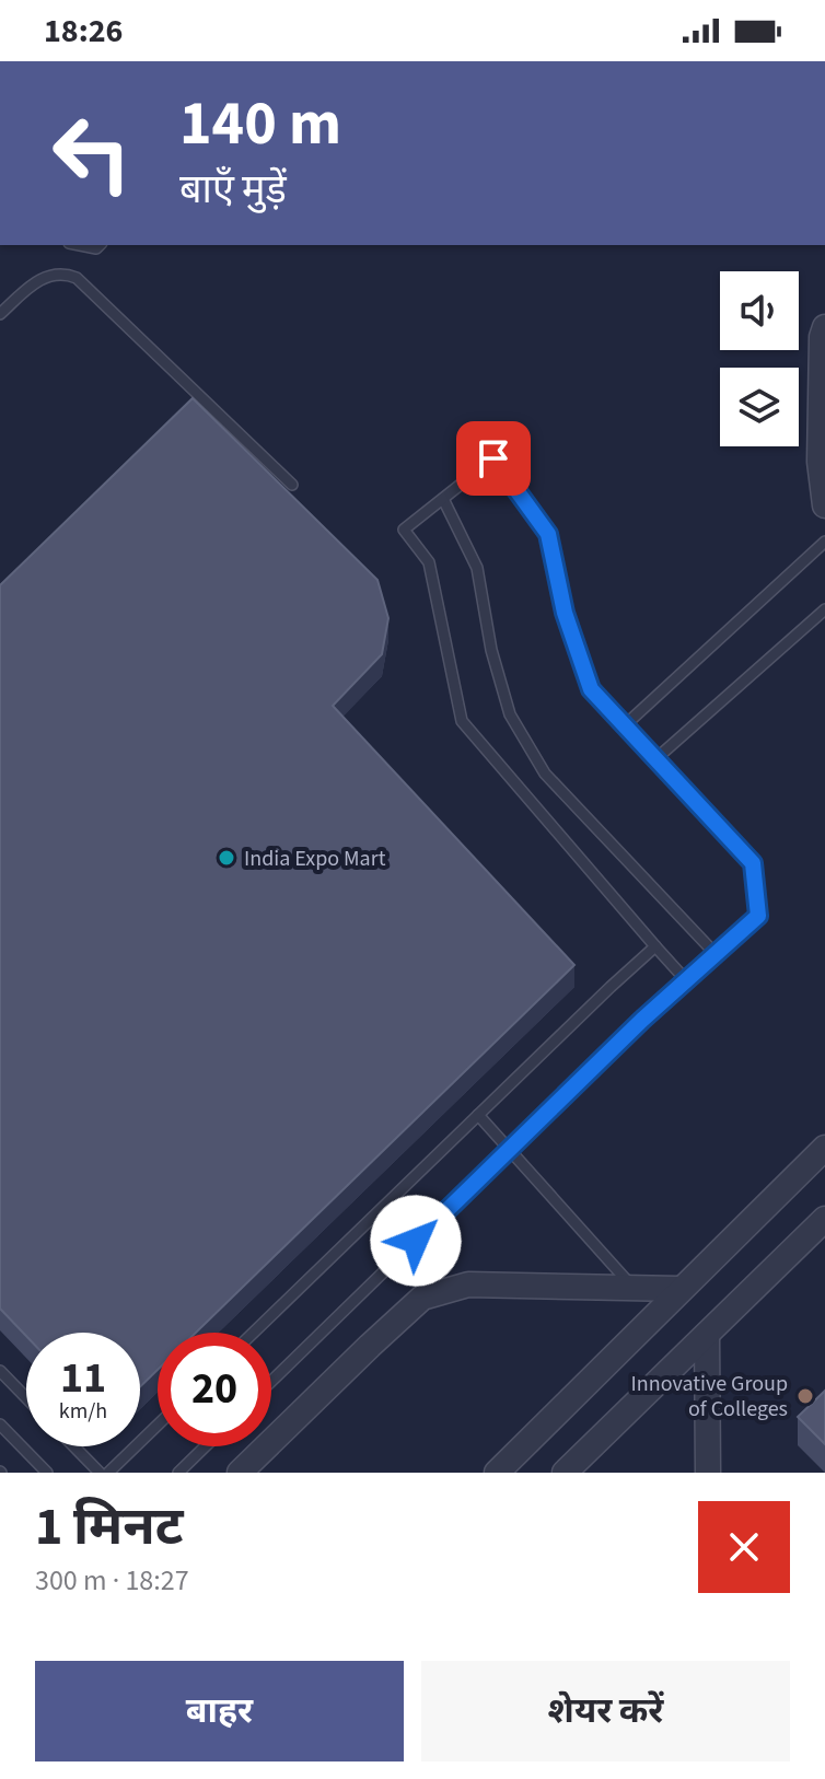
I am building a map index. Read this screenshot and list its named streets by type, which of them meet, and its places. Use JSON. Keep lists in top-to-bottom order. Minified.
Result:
{"places":["India Expo Mart","Innovative Group of Colleges"],"page":{"status":"18:26","turn":["140 m","बाएँ मुड़ें"],"speed":"11 km/h","limit":"20","heading":["1 मिनट","300 m · 18:27"],"buttons":["बाहर","शेयर करें"]}}
